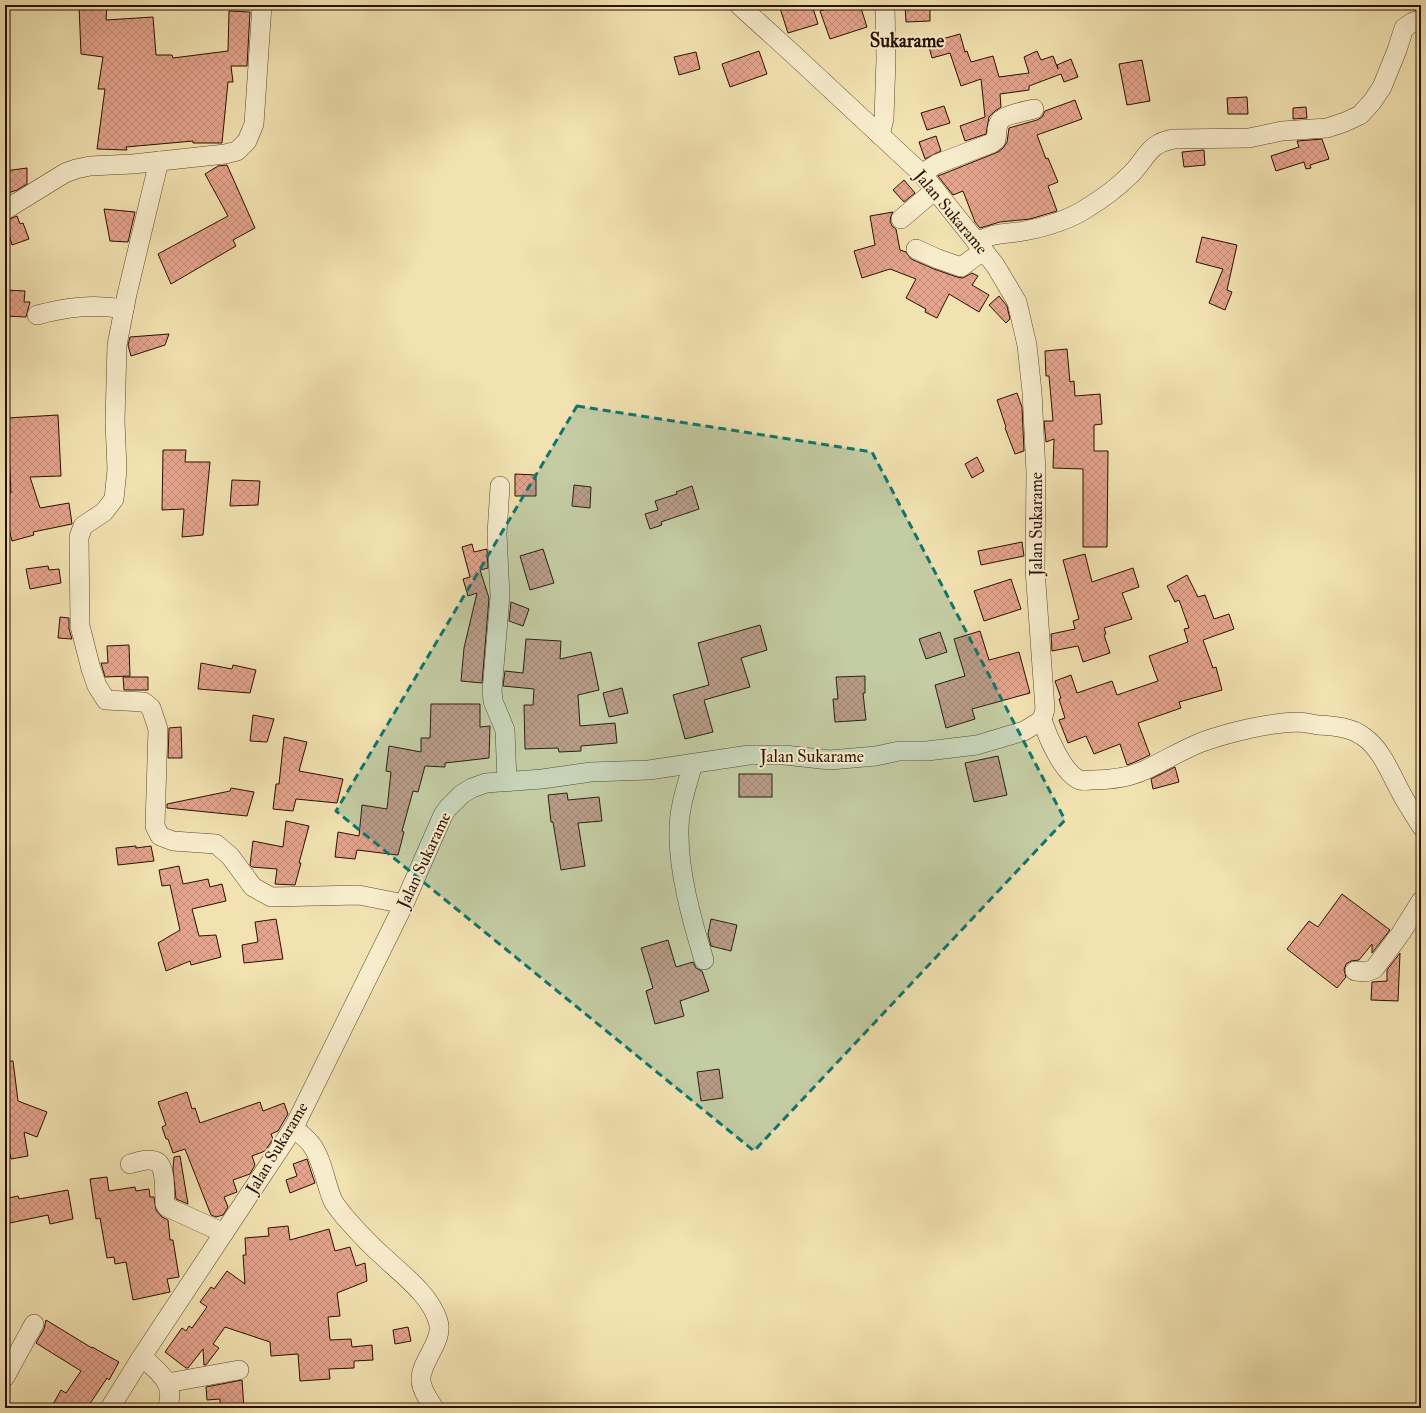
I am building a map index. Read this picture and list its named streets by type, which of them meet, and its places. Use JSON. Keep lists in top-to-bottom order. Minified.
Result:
{"streets":{"street":["Jalan Sukarame"]},"districts":["Sukarame"]}
